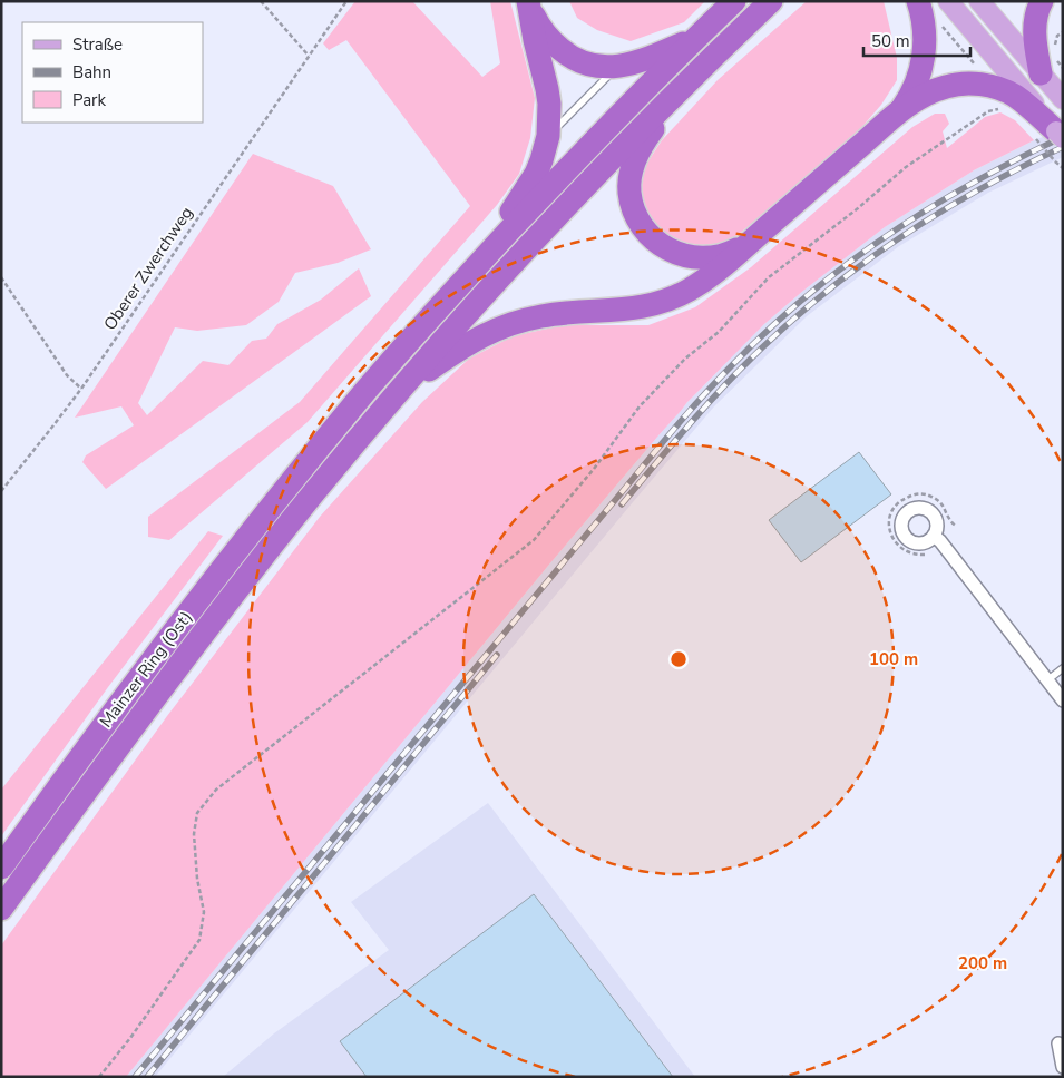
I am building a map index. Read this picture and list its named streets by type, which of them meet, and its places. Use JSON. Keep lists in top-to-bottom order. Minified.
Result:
{"streets":{"highway":["Mainzer Ring (Ost)"],"path":["Oberer Zwerchweg"]},"legend":["Straße","Bahn","Park"],"scale_bar":"50 m","rings":["100 m","200 m"]}
